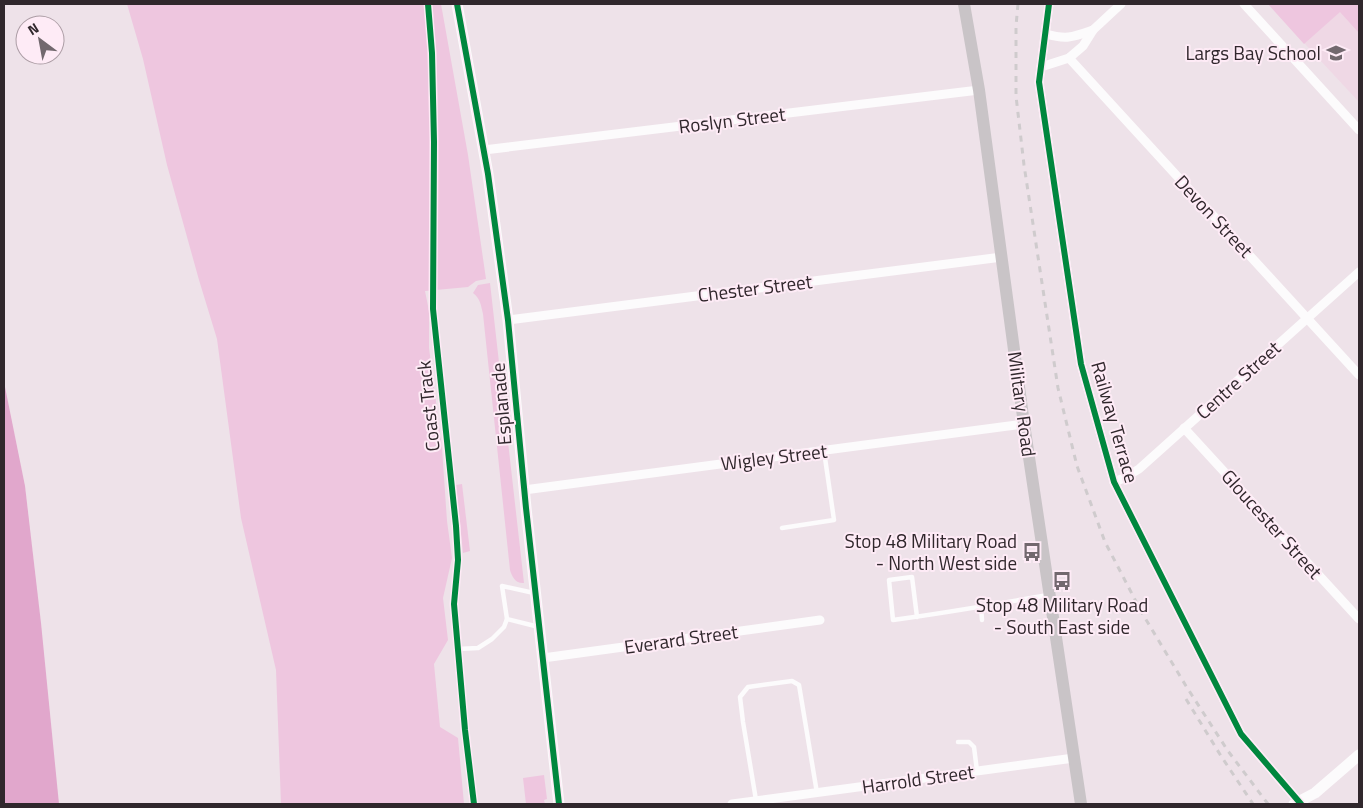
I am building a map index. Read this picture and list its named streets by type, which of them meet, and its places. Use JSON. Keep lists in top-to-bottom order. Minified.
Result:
{"streets":{"main road":["Military Road"],"street":["Roslyn Street","Devon Street","Chester Street","Centre Street","Esplanade","Railway Terrace","Wigley Street","Gloucester Street","Everard Street","Harrold Street"],"cycle path":["Coast Track"]},"crossings":[["Roslyn Street","Esplanade"],["Roslyn Street","Military Road"],["Devon Street","Centre Street"],["Chester Street","Esplanade"],["Chester Street","Military Road"],["Centre Street","Railway Terrace"],["Centre Street","Gloucester Street"],["Esplanade","Wigley Street"],["Esplanade","Everard Street"],["Military Road","Wigley Street"],["Military Road","Harrold Street"]],"places":{"school or university":["Largs Bay School"],"bus stop":["Stop 48 Military Road - North West side","Stop 48 Military Road - South East side"]},"north":"top left"}
